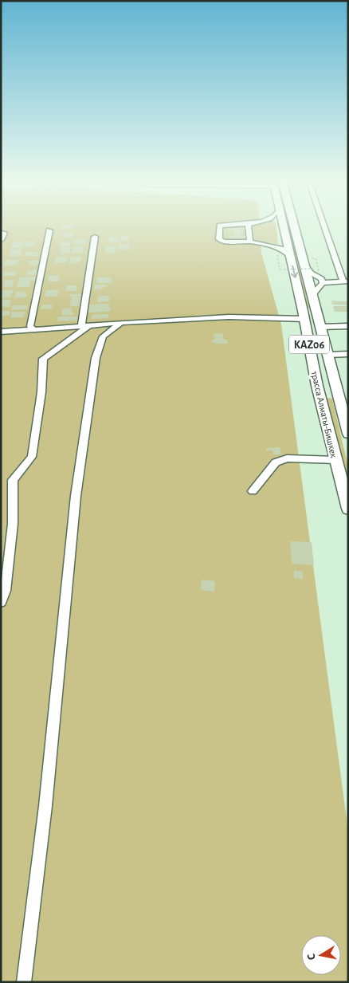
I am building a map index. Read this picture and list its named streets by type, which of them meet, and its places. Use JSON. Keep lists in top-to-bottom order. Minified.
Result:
{"streets":{"highway":["KАZ06","трасса Алматы-Бишкек"]},"north":"left"}
